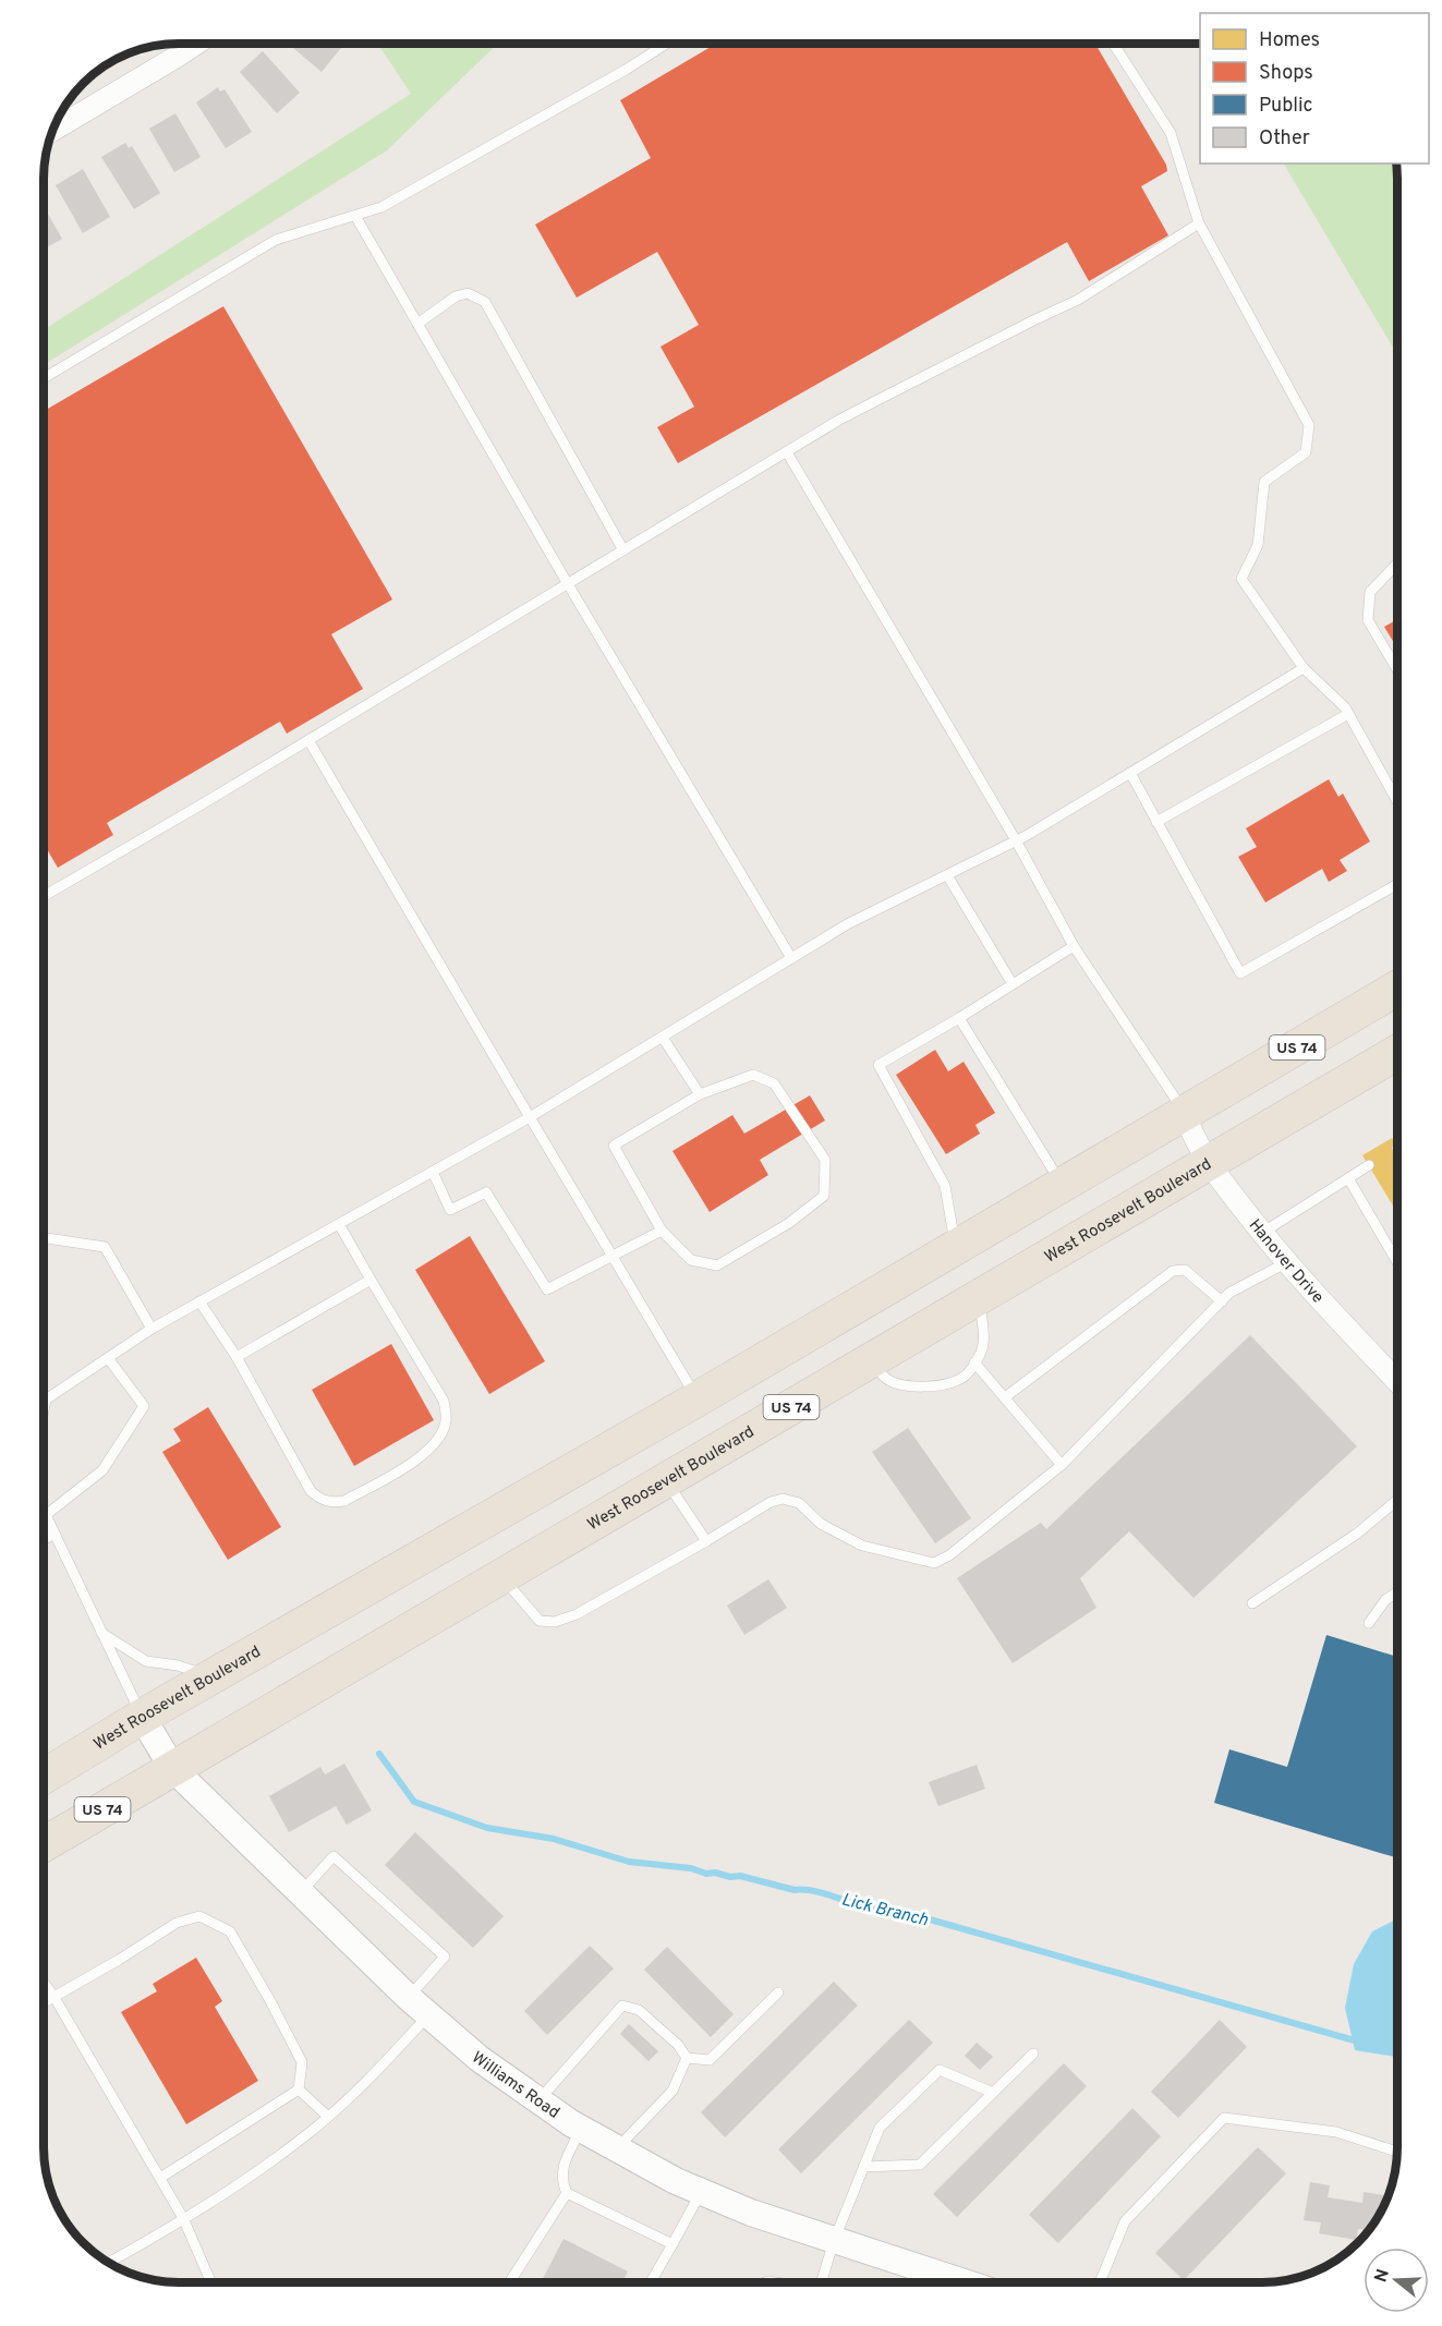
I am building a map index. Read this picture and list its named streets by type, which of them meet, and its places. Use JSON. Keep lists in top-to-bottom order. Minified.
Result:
{"streets":{"highway":["US 74","West Roosevelt Boulevard"],"street":["Hanover Drive","Williams Road"]},"crossings":[["West Roosevelt Boulevard","Hanover Drive"],["West Roosevelt Boulevard","Williams Road"]],"water":["Lick Branch"],"legend":["Homes","Shops","Public","Other"],"north":"left"}
